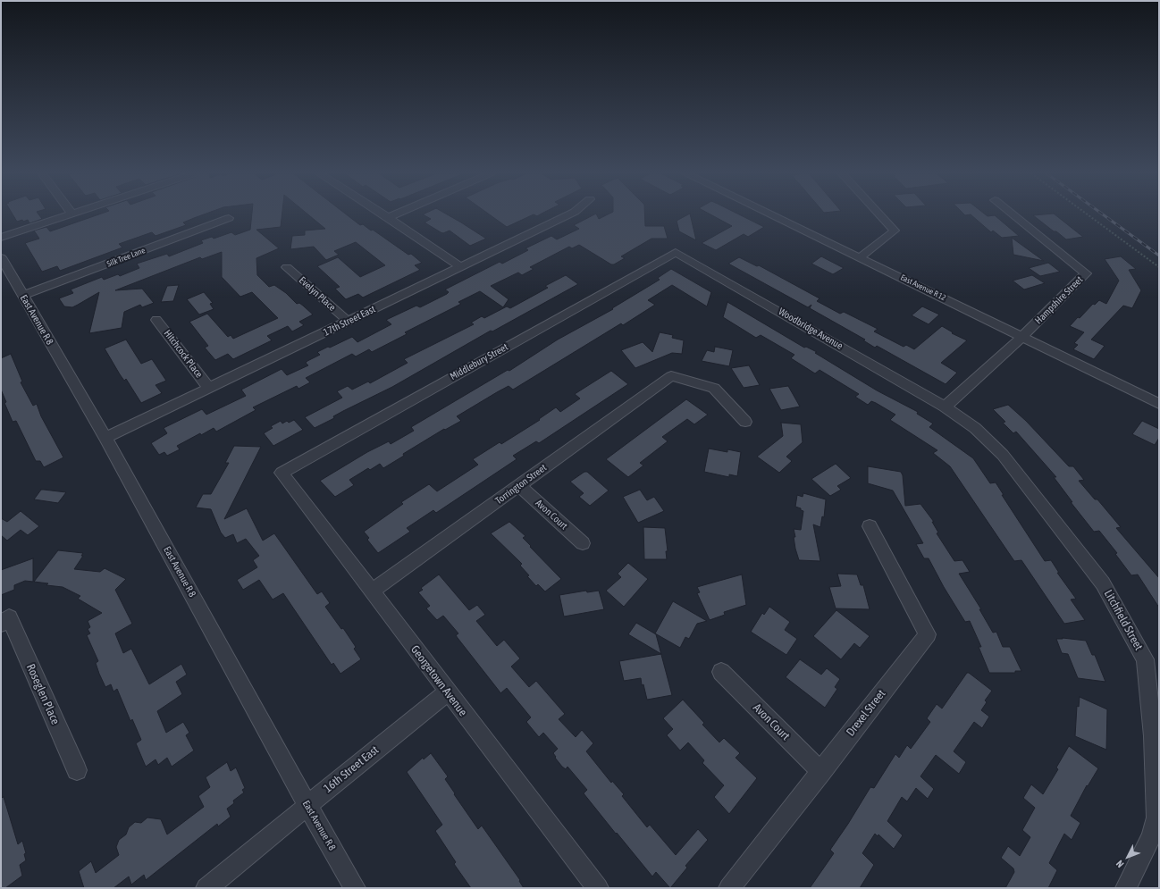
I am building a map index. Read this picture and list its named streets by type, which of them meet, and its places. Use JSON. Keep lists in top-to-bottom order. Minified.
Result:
{"streets":{"street":["Silk Tree Lane","East Avenue R 12","Evelyn Place","Hampshire Street","East Avenue R 8","17th Street East","Woodbridge Avenue","Hitchcock Place","Middlebury Street","Torrington Street","Avon Court","Litchfield Street","Georgetown Avenue","Roseglen Place","Drexel Street","16th Street East"]},"crossings":[["Silk Tree Lane","East Avenue R 8"],["East Avenue R 12","Hampshire Street"],["Evelyn Place","17th Street East"],["Hampshire Street","Woodbridge Avenue"],["Hampshire Street","Litchfield Street"],["East Avenue R 8","17th Street East"],["East Avenue R 8","16th Street East"],["17th Street East","Hitchcock Place"],["Woodbridge Avenue","Middlebury Street"],["Woodbridge Avenue","Litchfield Street"],["Middlebury Street","Georgetown Avenue"],["Torrington Street","Avon Court"],["Torrington Street","Georgetown Avenue"],["Avon Court","Drexel Street"],["Georgetown Avenue","16th Street East"]],"north":"bottom left"}
